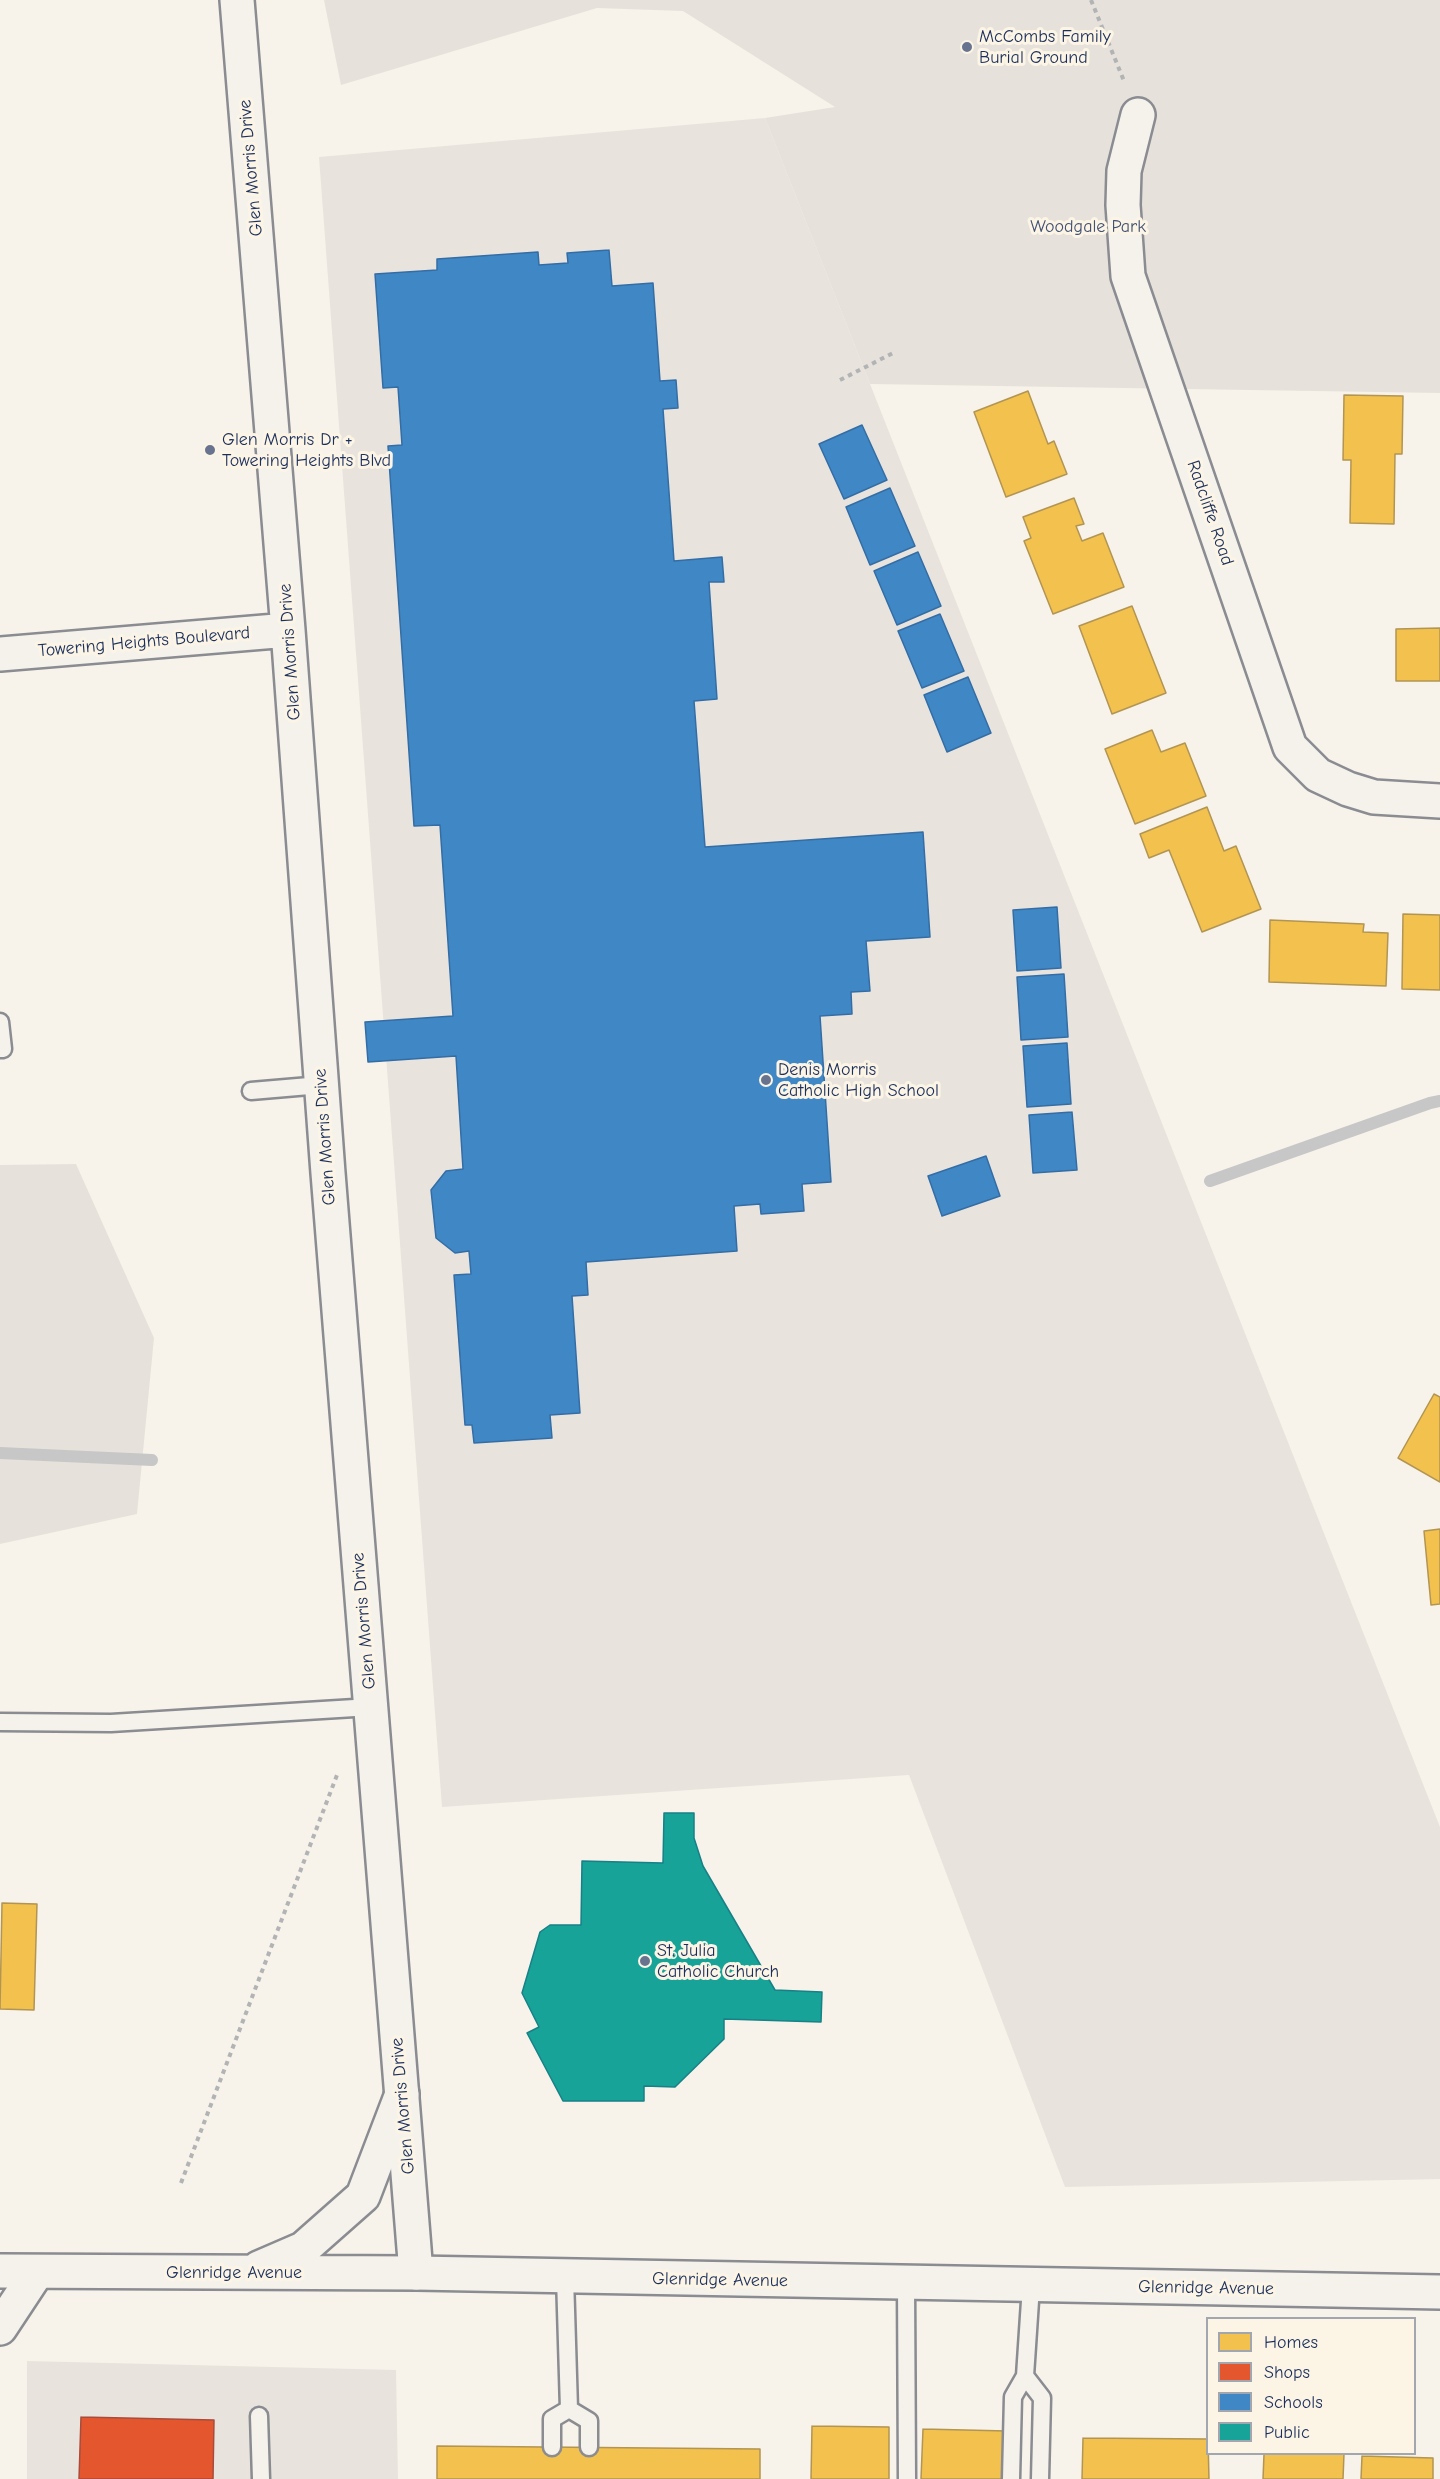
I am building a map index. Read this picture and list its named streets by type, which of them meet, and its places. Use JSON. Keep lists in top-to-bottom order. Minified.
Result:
{"streets":{"street":["Glen Morris Drive","Radcliffe Road","Towering Heights Boulevard","Glenridge Avenue"]},"crossings":[["Glen Morris Drive","Towering Heights Boulevard"],["Glen Morris Drive","Glenridge Avenue"]],"parks":["Woodgale Park"],"places":["McCombs Family Burial Ground","Glen Morris Dr + Towering Heights Blvd","Denis Morris Catholic High School","St. Julia Catholic Church"],"legend":["Homes","Shops","Schools","Public"]}
